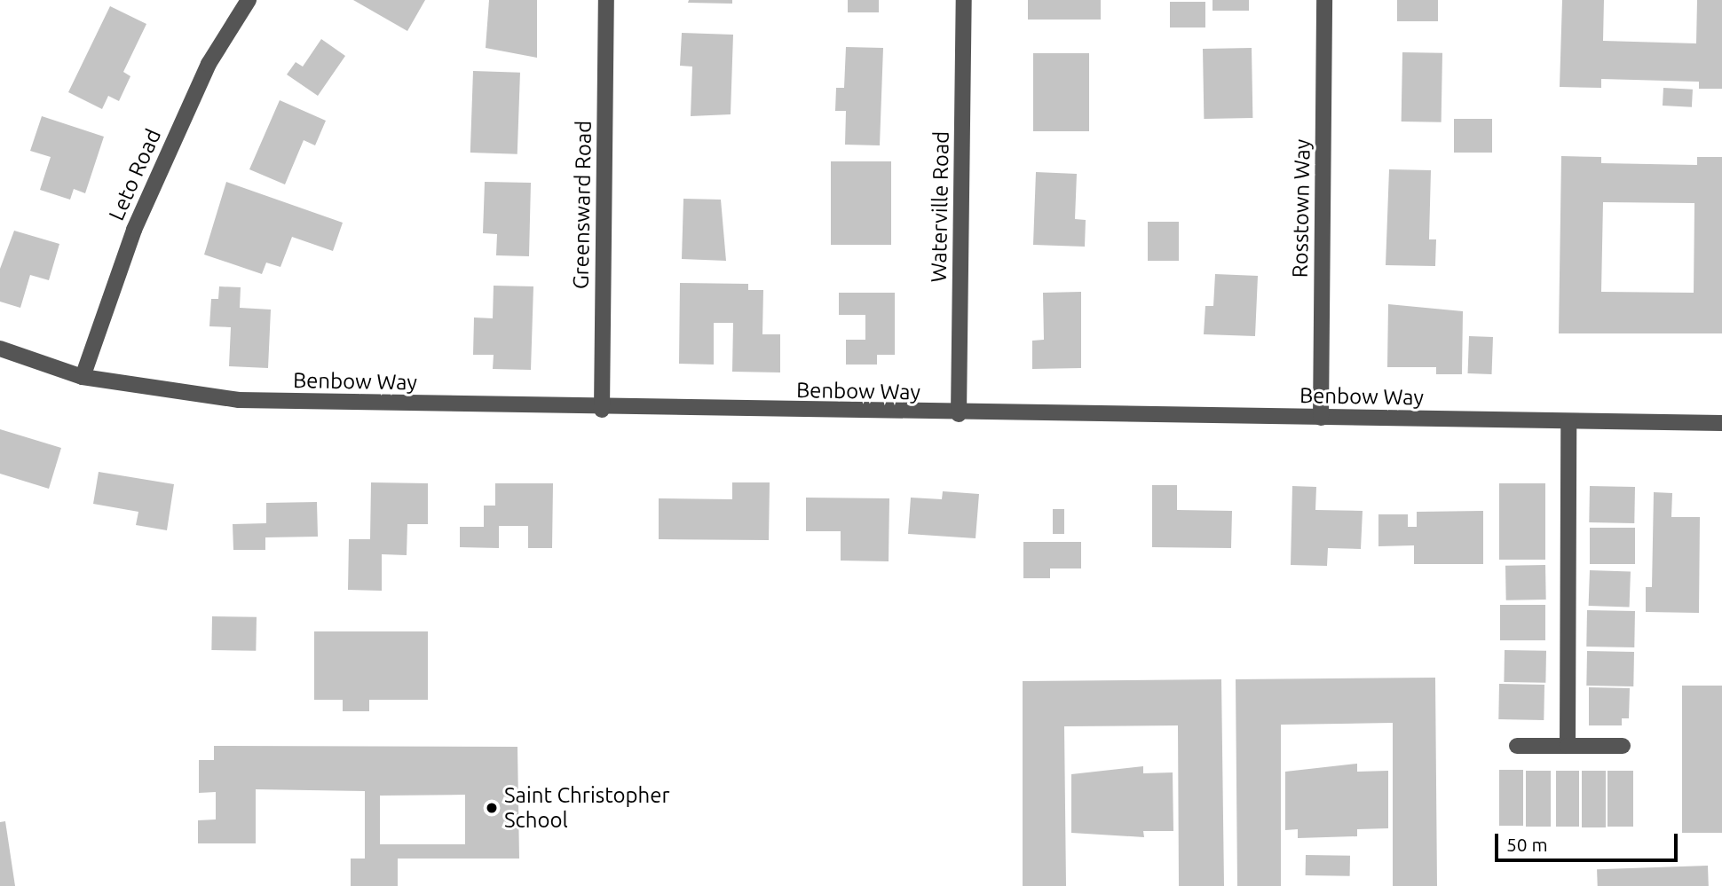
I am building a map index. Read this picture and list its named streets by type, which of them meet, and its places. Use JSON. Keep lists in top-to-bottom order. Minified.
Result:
{"streets":{"street":["Leto Road","Greensward Road","Waterville Road","Rosstown Way","Benbow Way"]},"crossings":[["Leto Road","Benbow Way"],["Greensward Road","Benbow Way"],["Waterville Road","Benbow Way"],["Rosstown Way","Benbow Way"]],"places":["Saint Christopher School"],"scale_bar":"50 m"}
